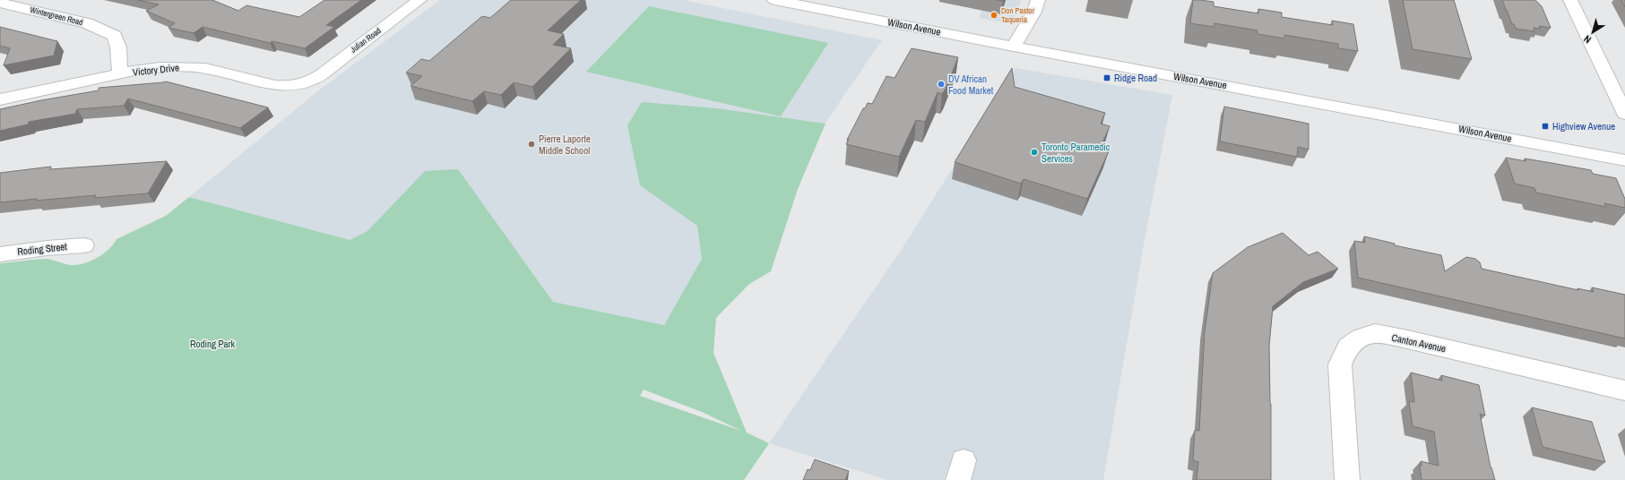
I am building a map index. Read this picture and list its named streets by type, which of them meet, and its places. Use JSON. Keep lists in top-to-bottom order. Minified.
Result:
{"streets":{"street":["Wintergreen Road","Wilson Avenue","Julian Road","Victory Drive","Roding Street","Canton Avenue"]},"crossings":[["Wintergreen Road","Victory Drive"],["Julian Road","Victory Drive"]],"parks":["Roding Park"],"places":{"other":["Don Pastor Taqueria","DV African Food Market","Pierre Laporte Middle School","Toronto Paramedic Services"],"transit":["Ridge Road","Highview Avenue"]},"north":"bottom left"}
